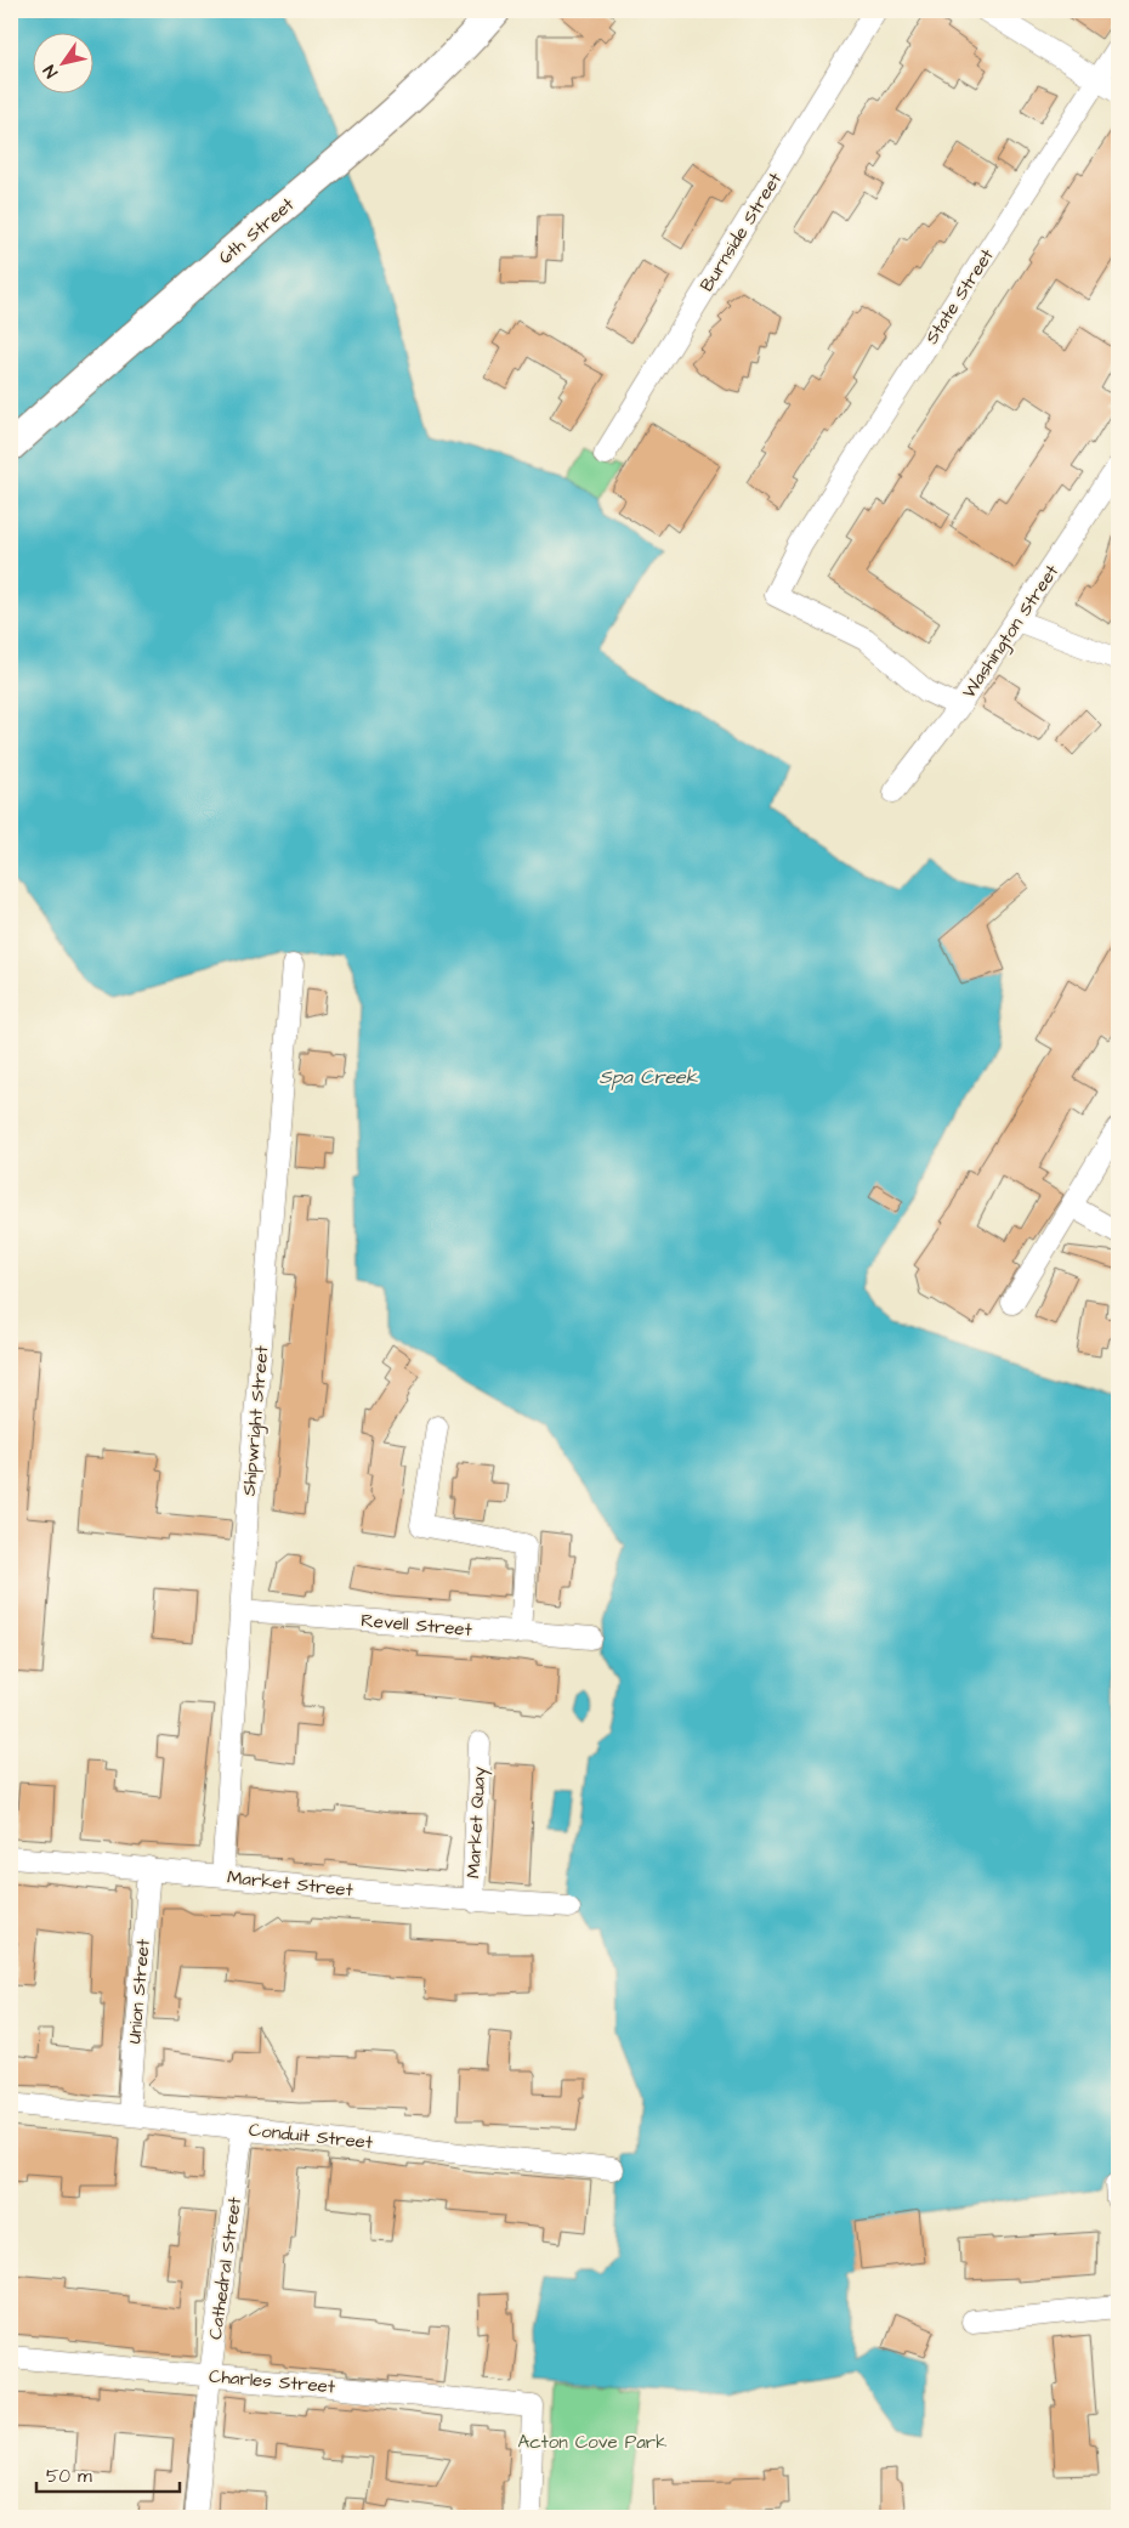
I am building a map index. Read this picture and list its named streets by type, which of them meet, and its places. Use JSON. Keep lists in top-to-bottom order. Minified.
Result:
{"streets":{"main road":["6th Street"],"street":["Burnside Street","State Street","Washington Street","Shipwright Street","Revell Street","Market Quay","Market Street","Union Street","Conduit Street","Cathedral Street","Charles Street"]},"crossings":[["State Street","Washington Street"],["Shipwright Street","Revell Street"],["Shipwright Street","Market Street"],["Market Quay","Market Street"],["Market Street","Union Street"],["Union Street","Conduit Street"],["Conduit Street","Cathedral Street"],["Cathedral Street","Charles Street"]],"water":["Spa Creek"],"parks":["Acton Cove Park"],"scale_bar":"50 m","north":"bottom left"}
